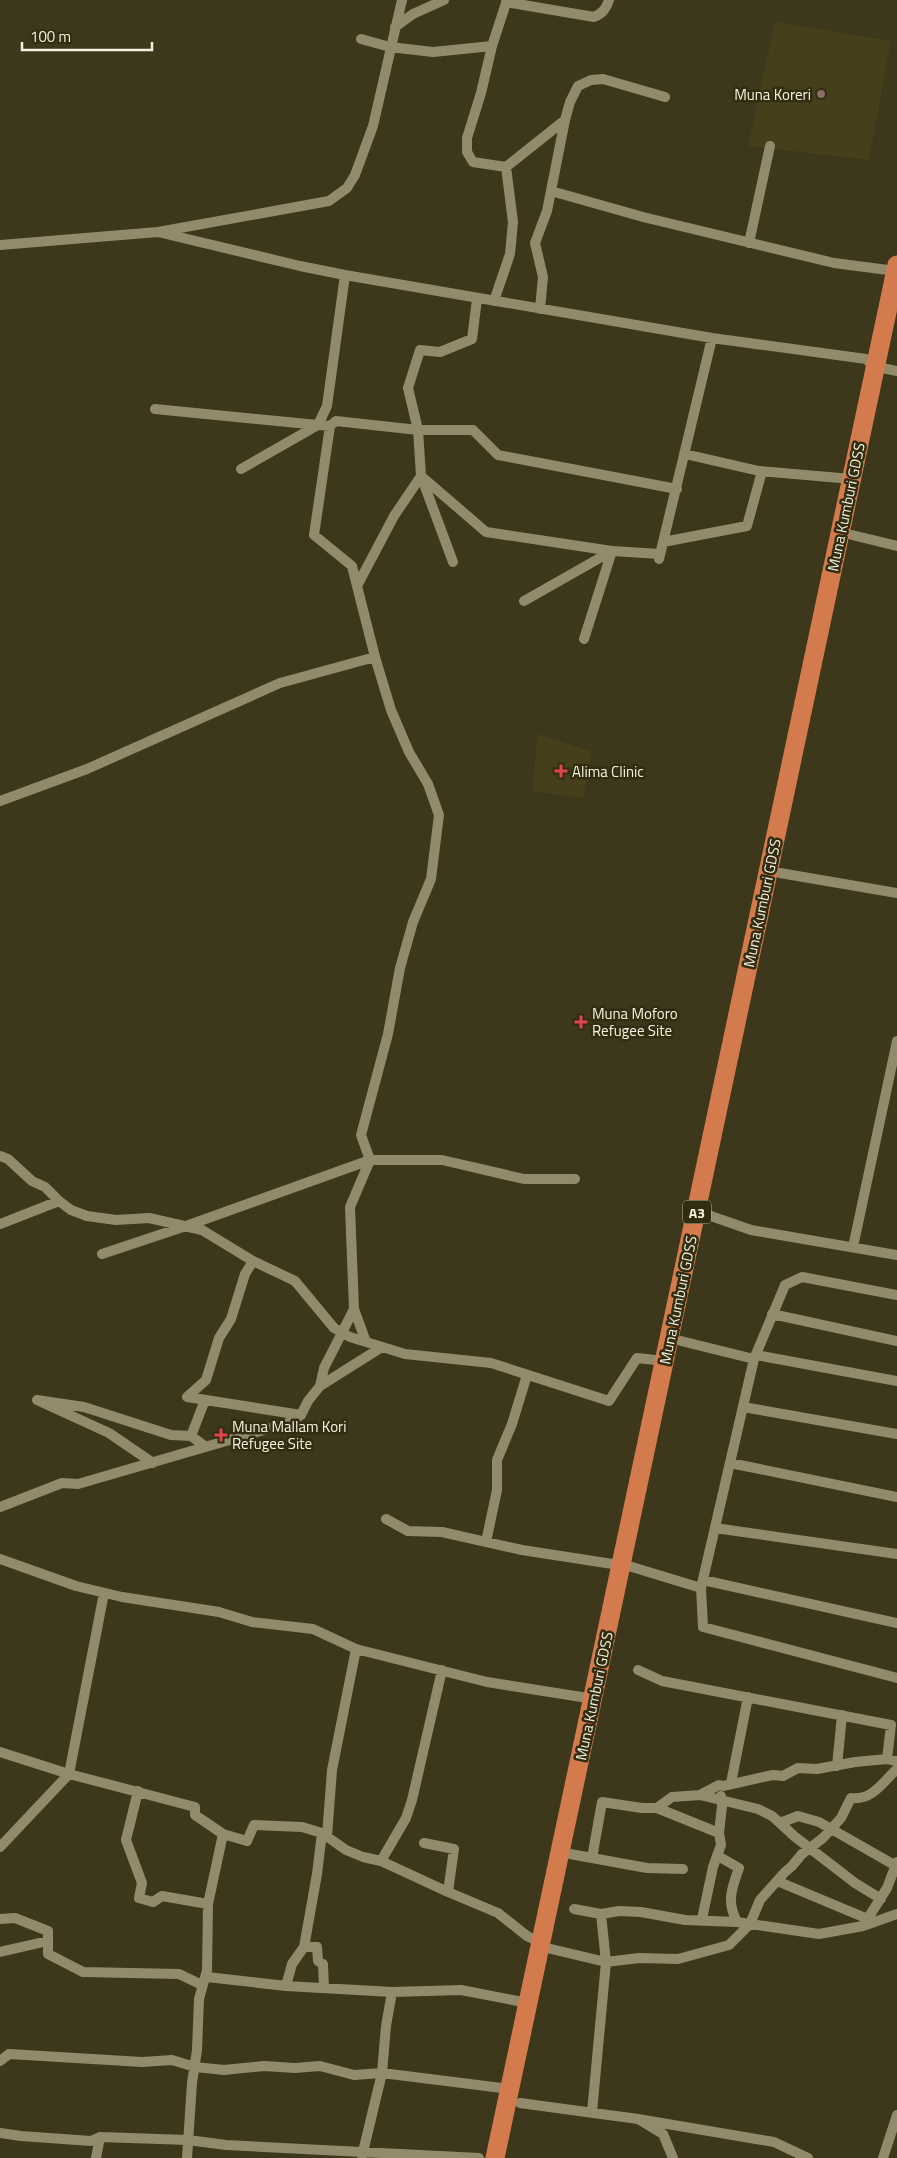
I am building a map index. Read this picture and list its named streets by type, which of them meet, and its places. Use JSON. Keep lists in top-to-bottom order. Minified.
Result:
{"streets":{"highway":["Muna Kumburi GDSS","A3"]},"places":{"other":["Muna Koreri"],"health":["Alima Clinic","Muna Moforo Refugee Site","Muna Mallam Kori Refugee Site"]},"scale_bar":"100 m"}
